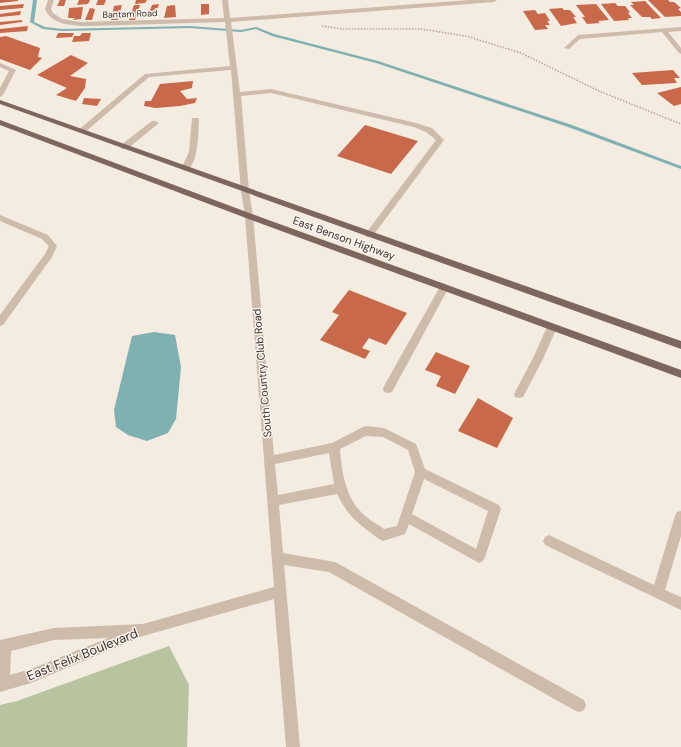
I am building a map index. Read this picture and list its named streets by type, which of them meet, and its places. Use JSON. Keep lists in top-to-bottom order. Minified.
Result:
{"streets":{"main road":["East Benson Highway"],"street":["Bantam Road","South Country Club Road","East Felix Boulevard"]},"crossings":[["Bantam Road","South Country Club Road"],["East Benson Highway","South Country Club Road"]]}
